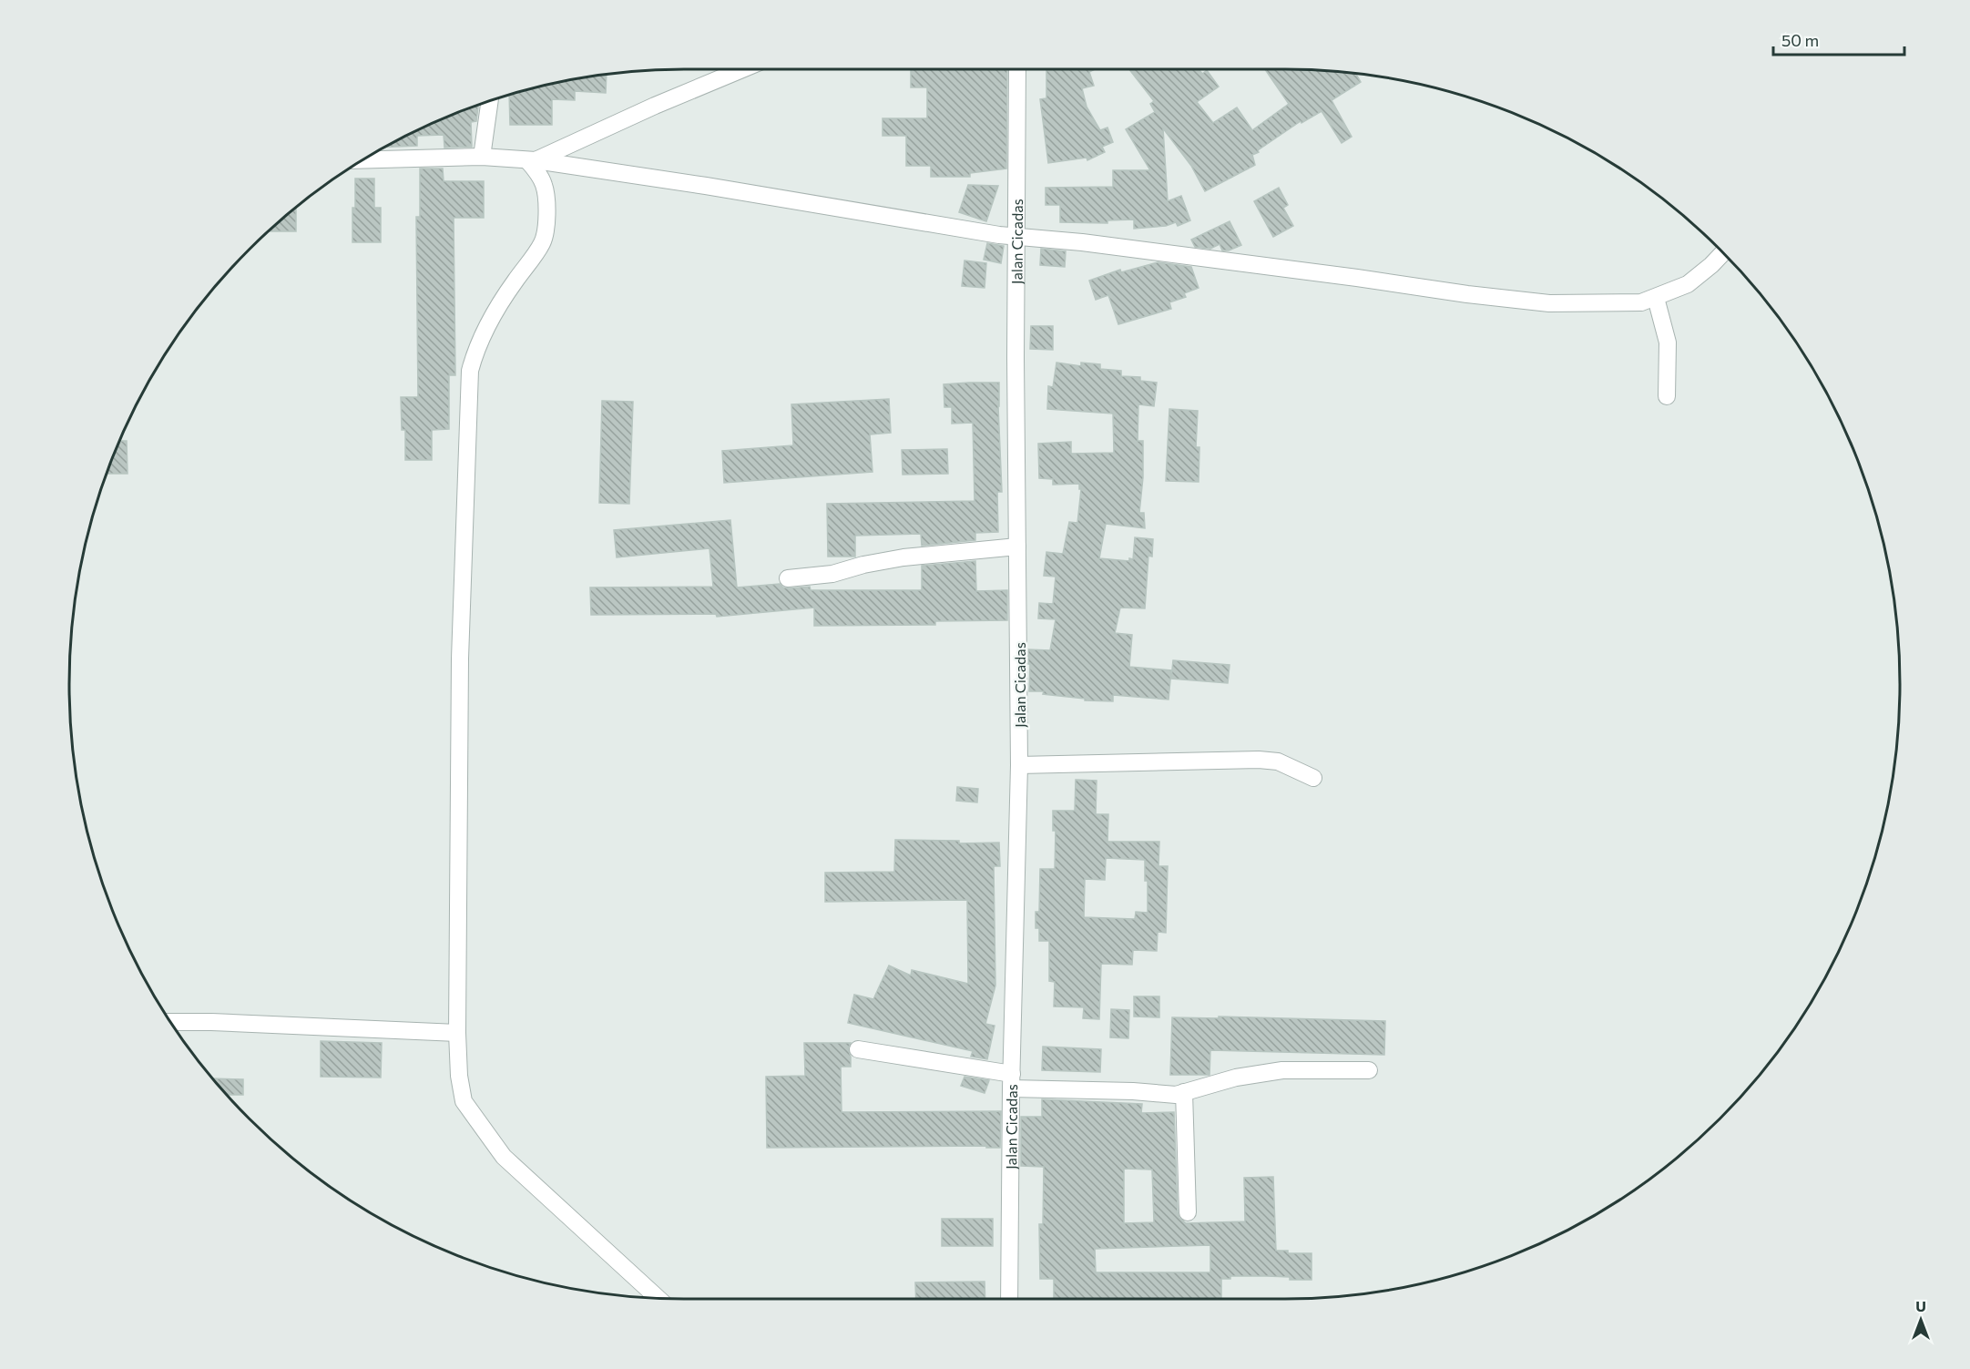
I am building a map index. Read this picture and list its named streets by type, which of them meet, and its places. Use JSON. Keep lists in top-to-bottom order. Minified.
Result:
{"streets":{"street":["Jalan Cicadas"]},"scale_bar":"50 m","north":"top"}
